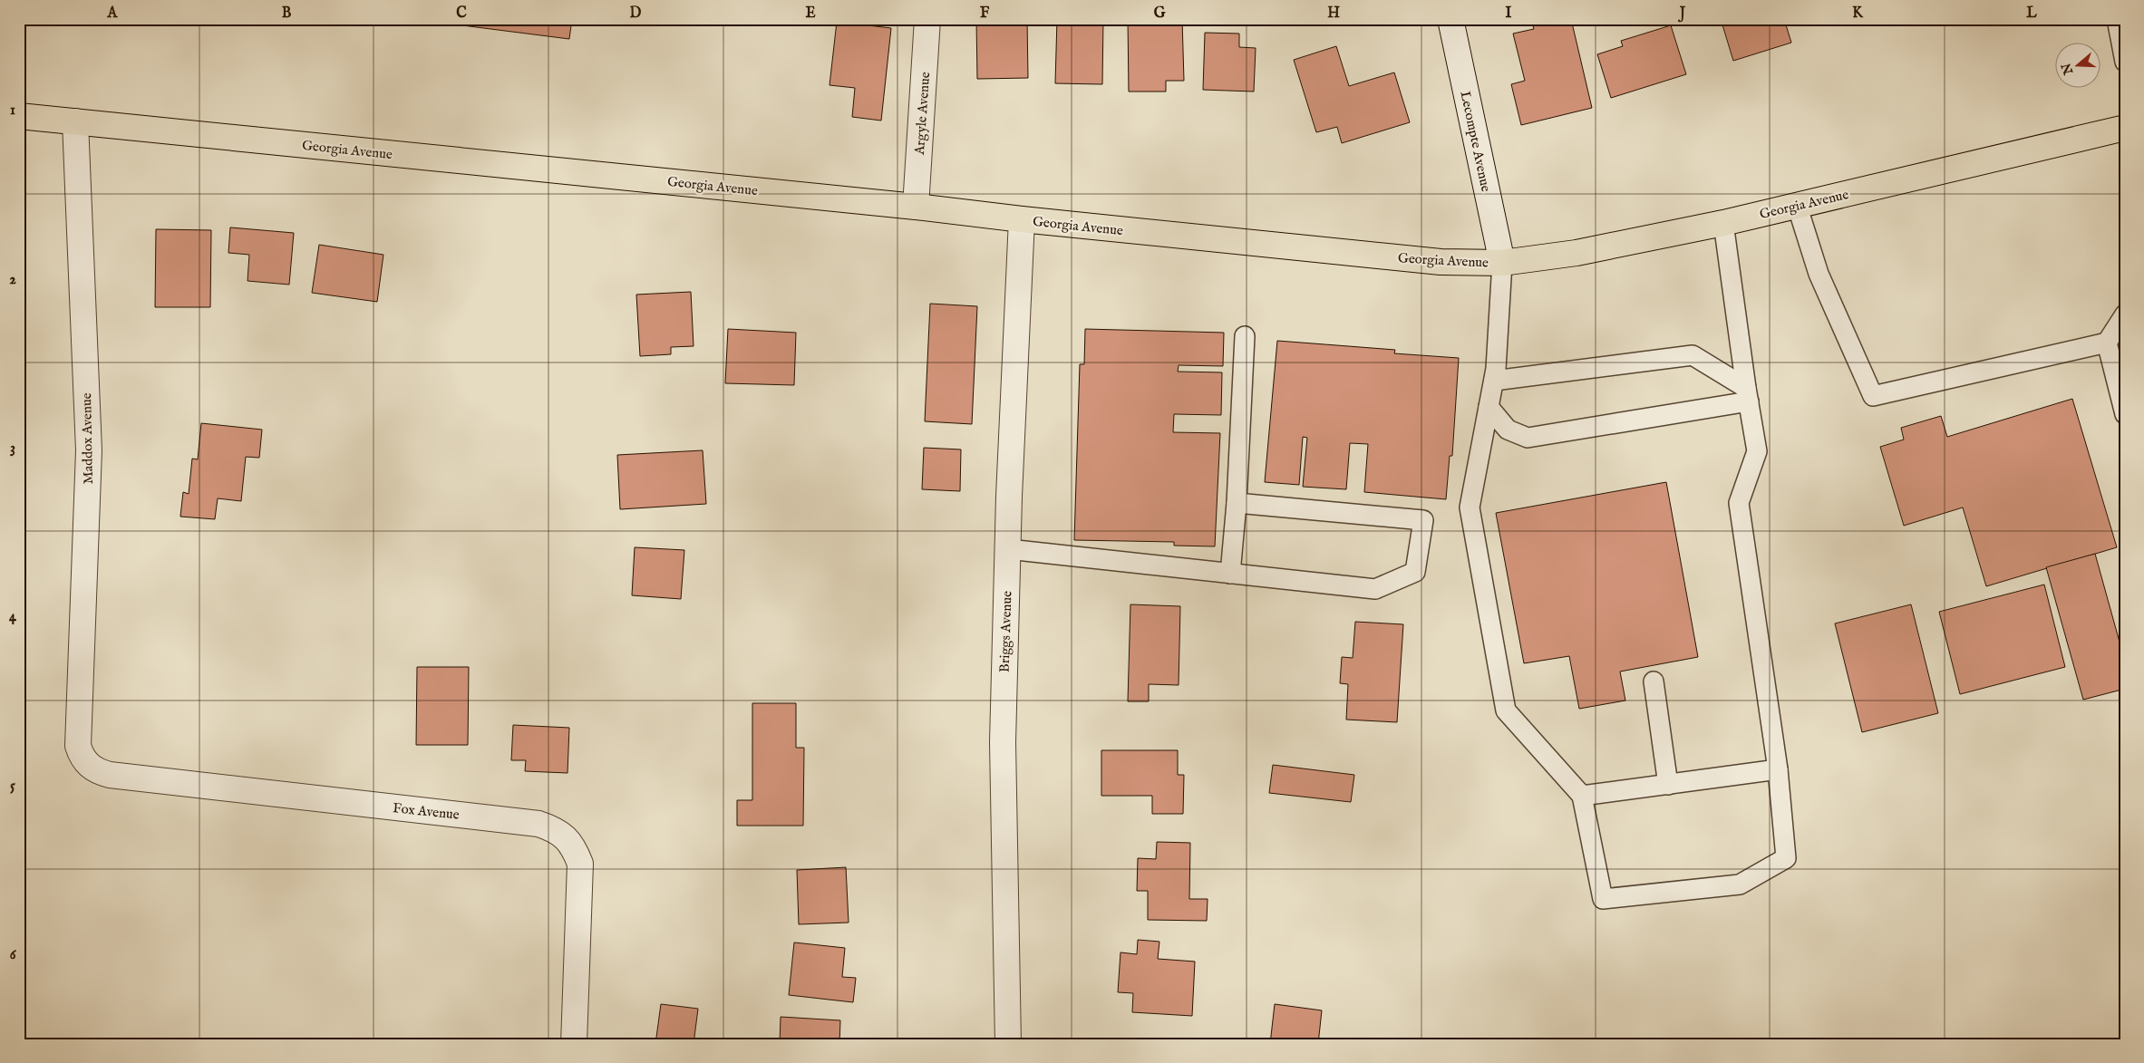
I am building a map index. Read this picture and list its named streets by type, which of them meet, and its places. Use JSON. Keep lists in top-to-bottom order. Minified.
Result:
{"streets":{"main road":["Georgia Avenue"],"street":["Argyle Avenue","Lecompte Avenue","Maddox Avenue","Briggs Avenue","Fox Avenue"]},"crossings":[["Argyle Avenue","Georgia Avenue"],["Lecompte Avenue","Georgia Avenue"],["Georgia Avenue","Maddox Avenue"],["Georgia Avenue","Briggs Avenue"],["Maddox Avenue","Fox Avenue"]],"north":"left","grid":{"columns":["A","B","C","D","E","F","G","H","I","J","K","L"],"rows":["1","2","3","4","5","6"]}}
